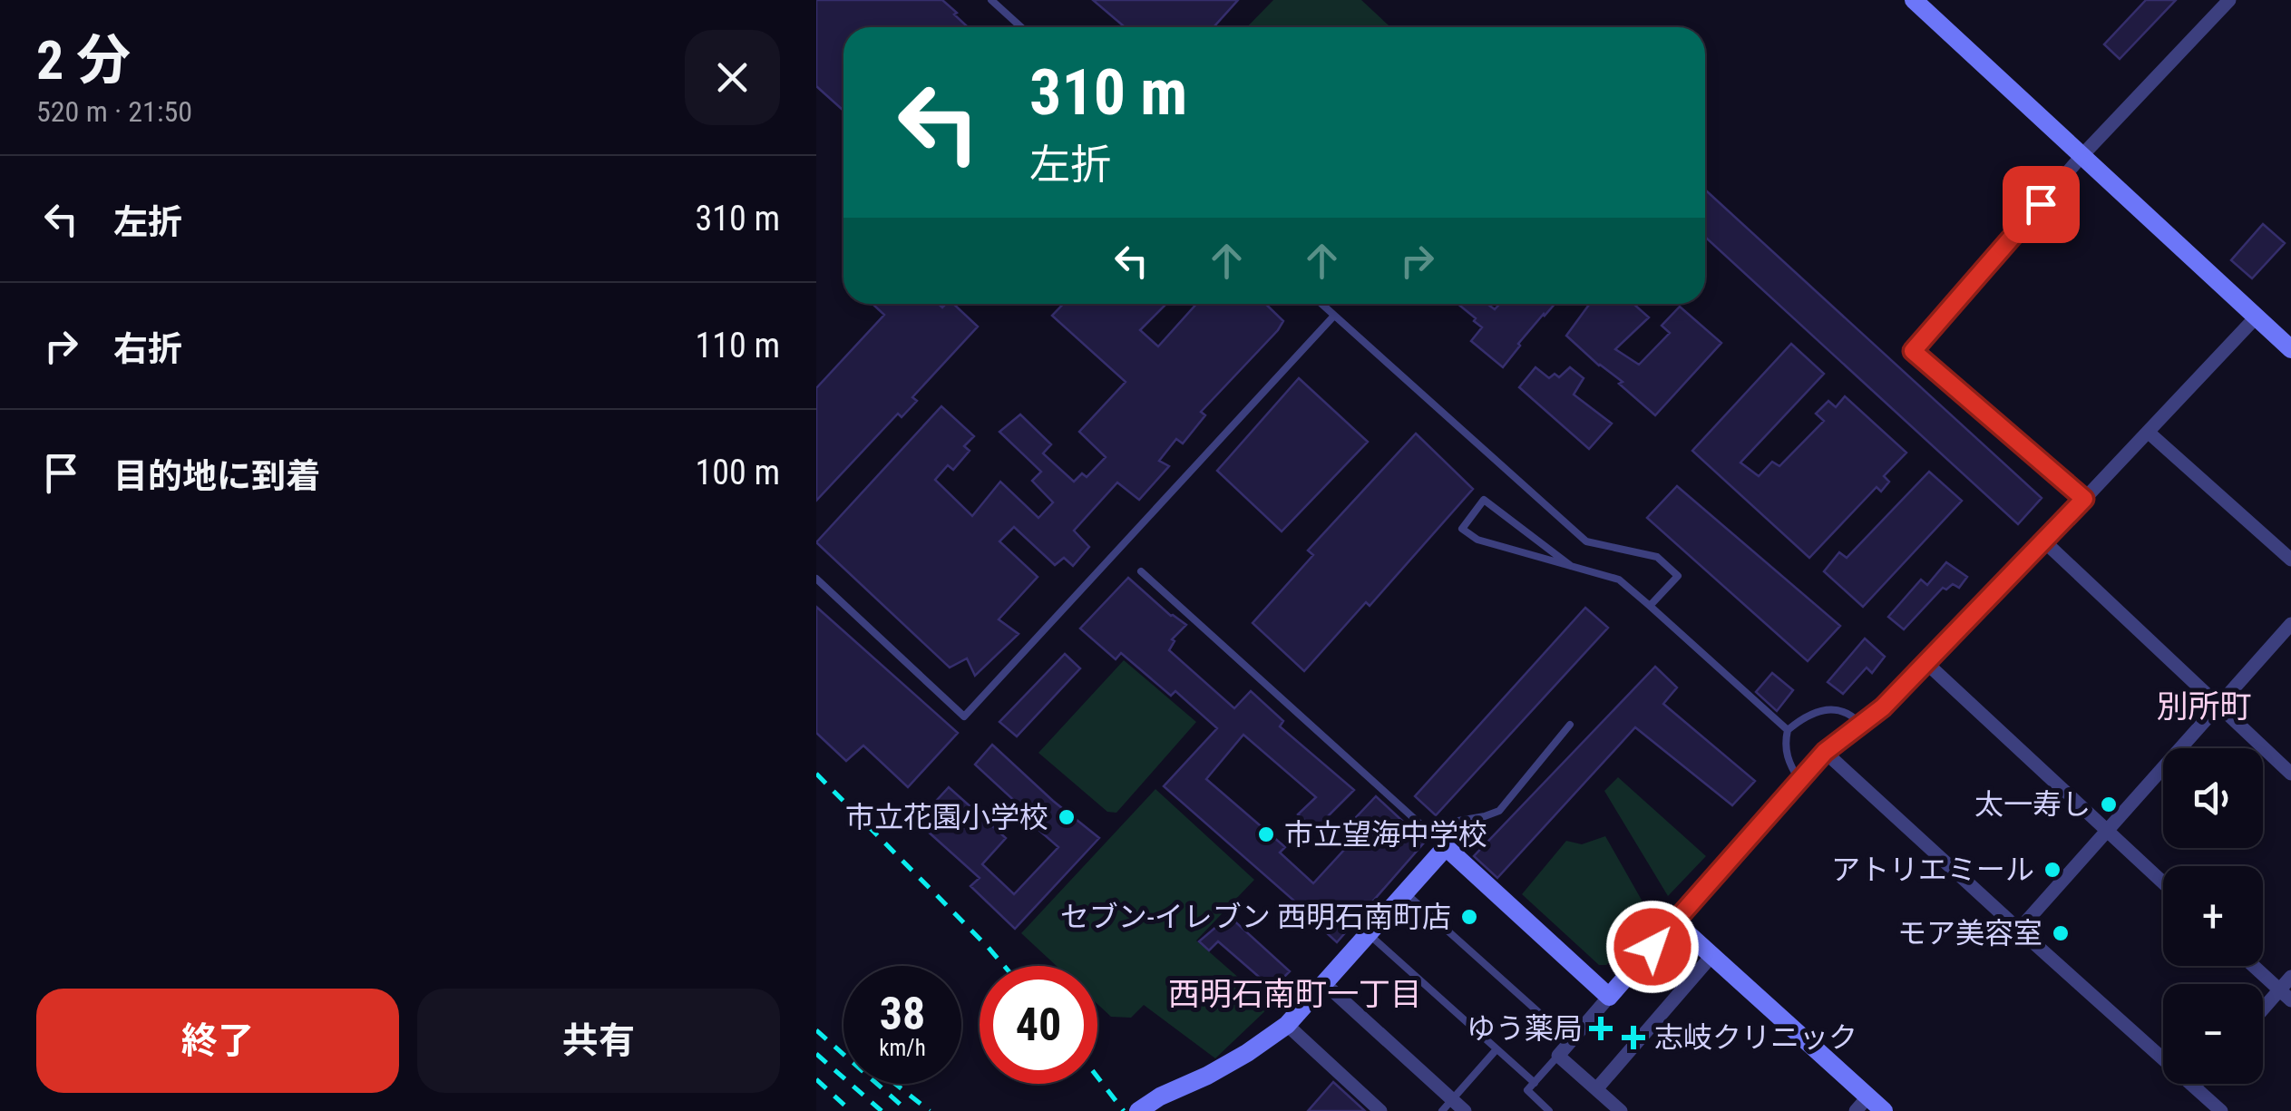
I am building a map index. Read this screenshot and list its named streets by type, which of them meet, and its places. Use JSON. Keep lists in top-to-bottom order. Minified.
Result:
{"districts":["別所町","西明石南町一丁目"],"places":{"other":["太一寿し","市立花園小学校","市立望海中学校","アトリエミール","セブン-イレブン 西明石南町店","モア美容室"],"health":["ゆう薬局","志岐クリニック"]},"page":{"heading":["2 分","520 m · 21:50"],"turn":["310 m","左折"],"list":[{"name":"左折","value":"310 m"},{"name":"右折","value":"110 m"},{"name":"目的地に到着","value":"100 m"}],"map_buttons":["+","−"],"speed":"38 km/h","limit":"40","buttons":["終了","共有"]}}
